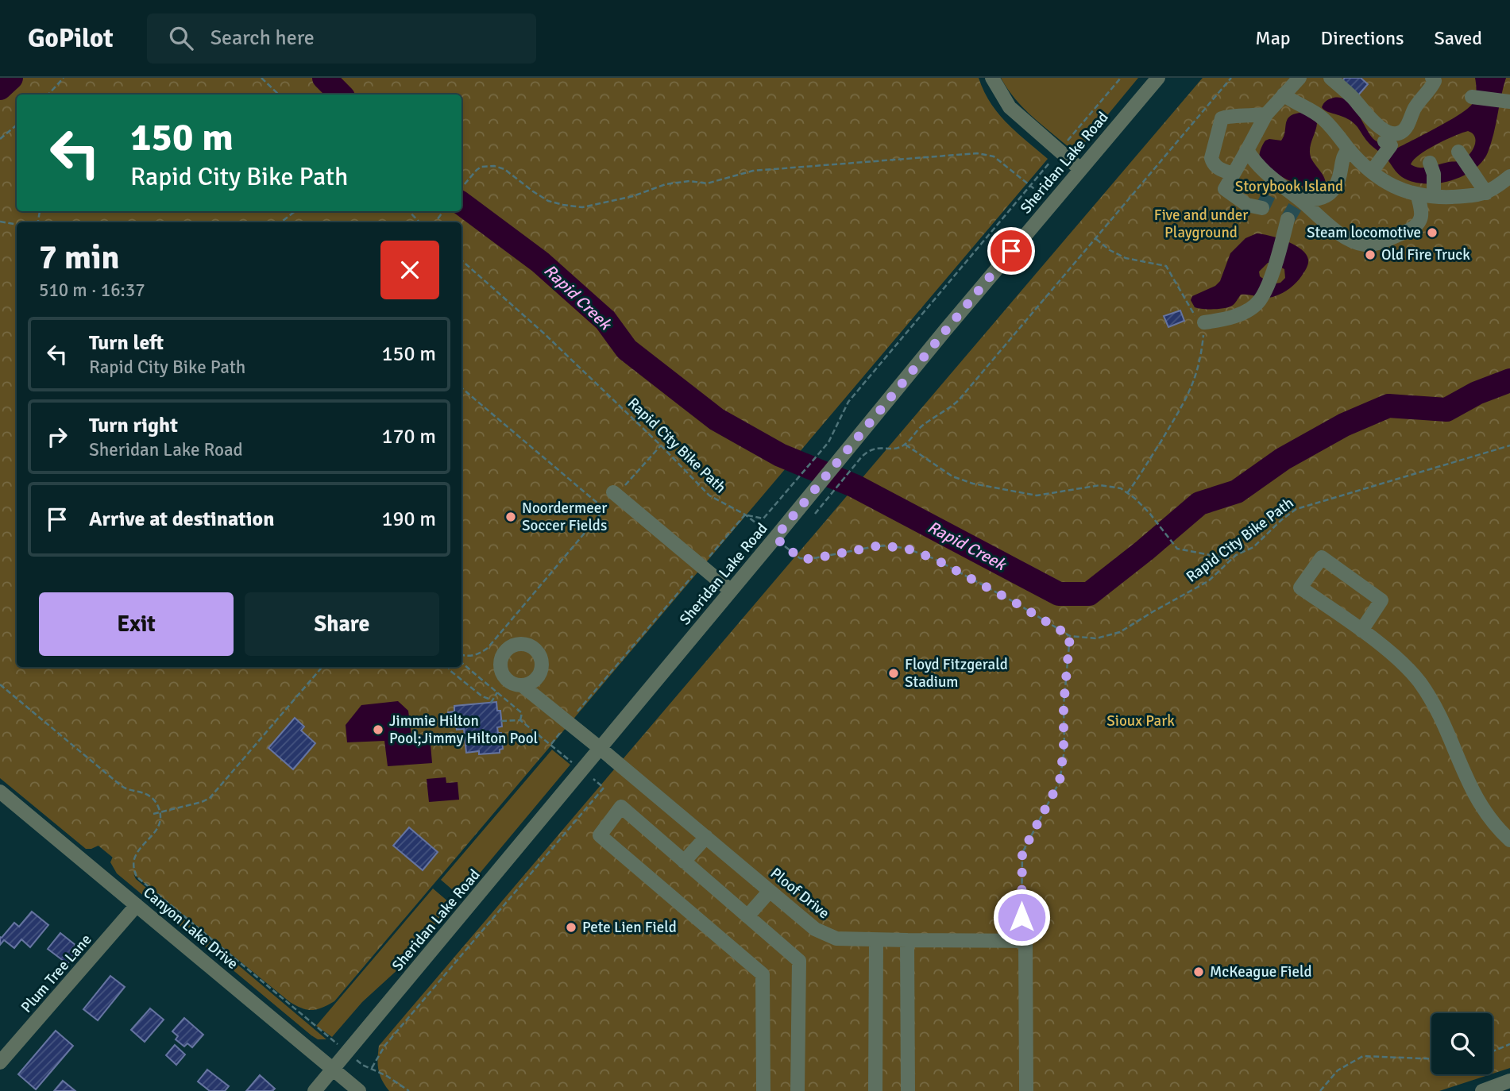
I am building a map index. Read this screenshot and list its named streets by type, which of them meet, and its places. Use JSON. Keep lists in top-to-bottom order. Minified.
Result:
{"streets":{"street":["Sheridan Lake Road","Ploof Drive","Canyon Lake Drive","Plum Tree Lane"],"path":["Rapid City Bike Path"]},"crossings":[["Sheridan Lake Road","Rapid City Bike Path"],["Sheridan Lake Road","Ploof Drive"],["Sheridan Lake Road","Canyon Lake Drive"],["Canyon Lake Drive","Plum Tree Lane"]],"water":["Rapid Creek"],"parks":["Storybook Island","Five and under Playground","Sioux Park"],"places":["Steam locomotive","Old Fire Truck","Noordermeer Soccer Fields","Floyd Fitzgerald Stadium","Jimmie Hilton Pool;Jimmy Hilton Pool","Pete Lien Field","McKeague Field"],"page":{"header":"GoPilot","search":"Search here","nav":["Map","Directions","Saved"],"turn":["150 m","Rapid City Bike Path"],"heading":["7 min","510 m · 16:37"],"list":[{"name":"Turn left","note":"Rapid City Bike Path","value":"150 m"},{"name":"Turn right","note":"Sheridan Lake Road","value":"170 m"},{"name":"Arrive at destination","value":"190 m"}],"buttons":["Exit","Share"]}}
